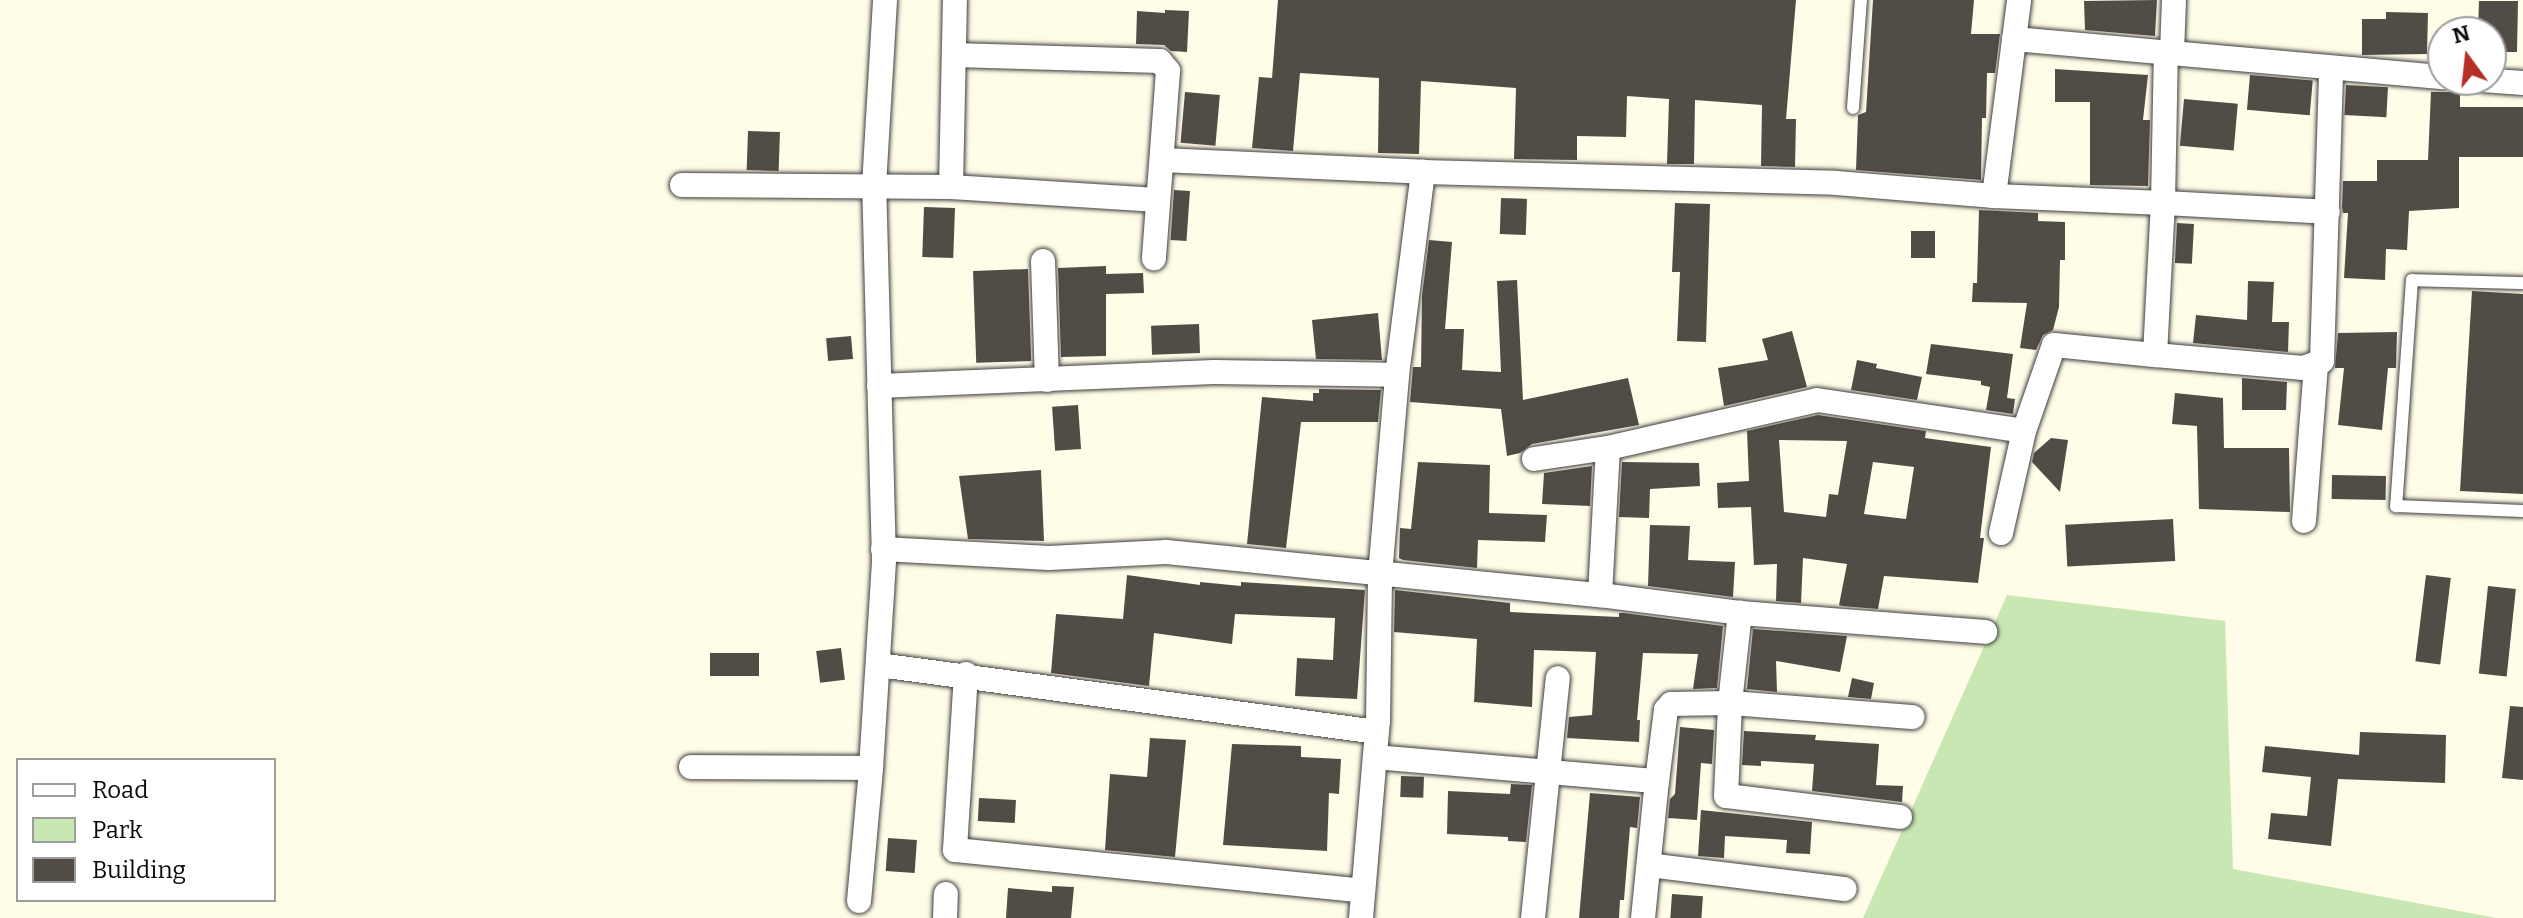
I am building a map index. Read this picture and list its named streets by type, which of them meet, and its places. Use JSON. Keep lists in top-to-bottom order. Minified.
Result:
{"legend":["Road","Park","Building"],"north":"top"}
